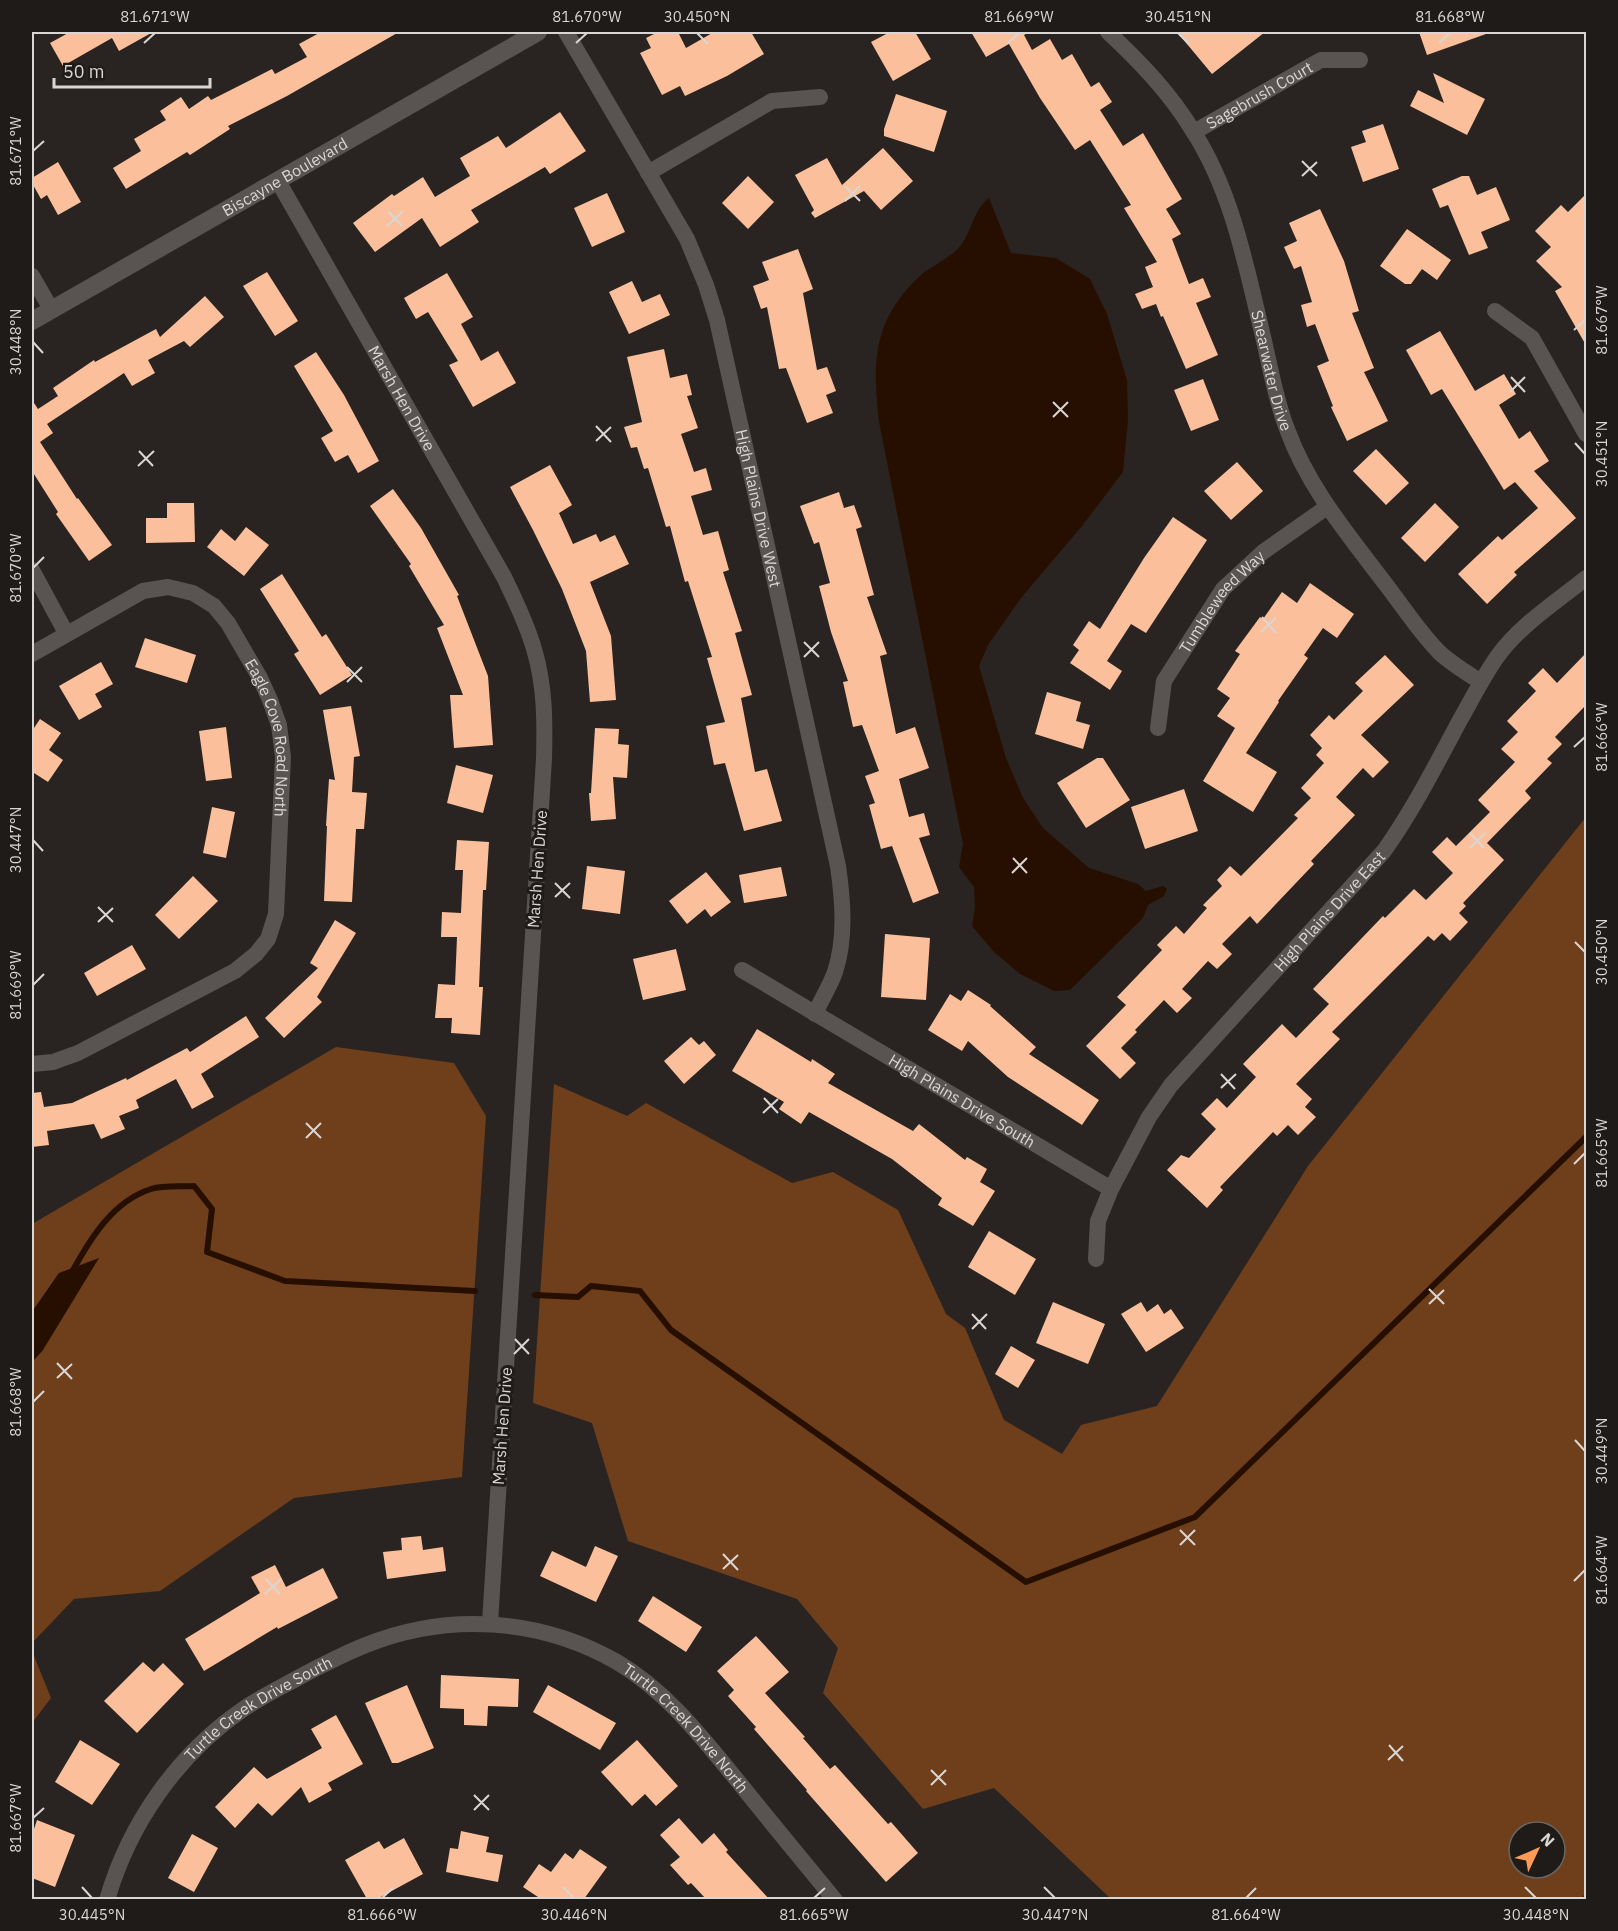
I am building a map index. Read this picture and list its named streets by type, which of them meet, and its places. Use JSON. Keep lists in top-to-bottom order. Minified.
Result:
{"streets":{"street":["Sagebrush Court","Biscayne Boulevard","Shearwater Drive","Marsh Hen Drive","High Plains Drive West","Tumbleweed Way","Eagle Cove Road North","High Plains Drive East","High Plains Drive South","Turtle Creek Drive South","Turtle Creek Drive North"]},"crossings":[["Sagebrush Court","Shearwater Drive"],["Biscayne Boulevard","Marsh Hen Drive"],["Shearwater Drive","Tumbleweed Way"],["Shearwater Drive","High Plains Drive East"],["Marsh Hen Drive","Turtle Creek Drive South"],["Marsh Hen Drive","Turtle Creek Drive North"],["High Plains Drive West","High Plains Drive South"],["High Plains Drive East","High Plains Drive South"],["Turtle Creek Drive South","Turtle Creek Drive North"]],"scale_bar":"50 m","north":"top right","coordinates":["81.671°W","81.670°W","30.450°N","81.669°W","30.451°N","81.668°W","81.667°W","30.448°N","81.666°W","30.447°N","81.665°W","30.449°N","81.664°W","30.445°N","30.446°N"]}
